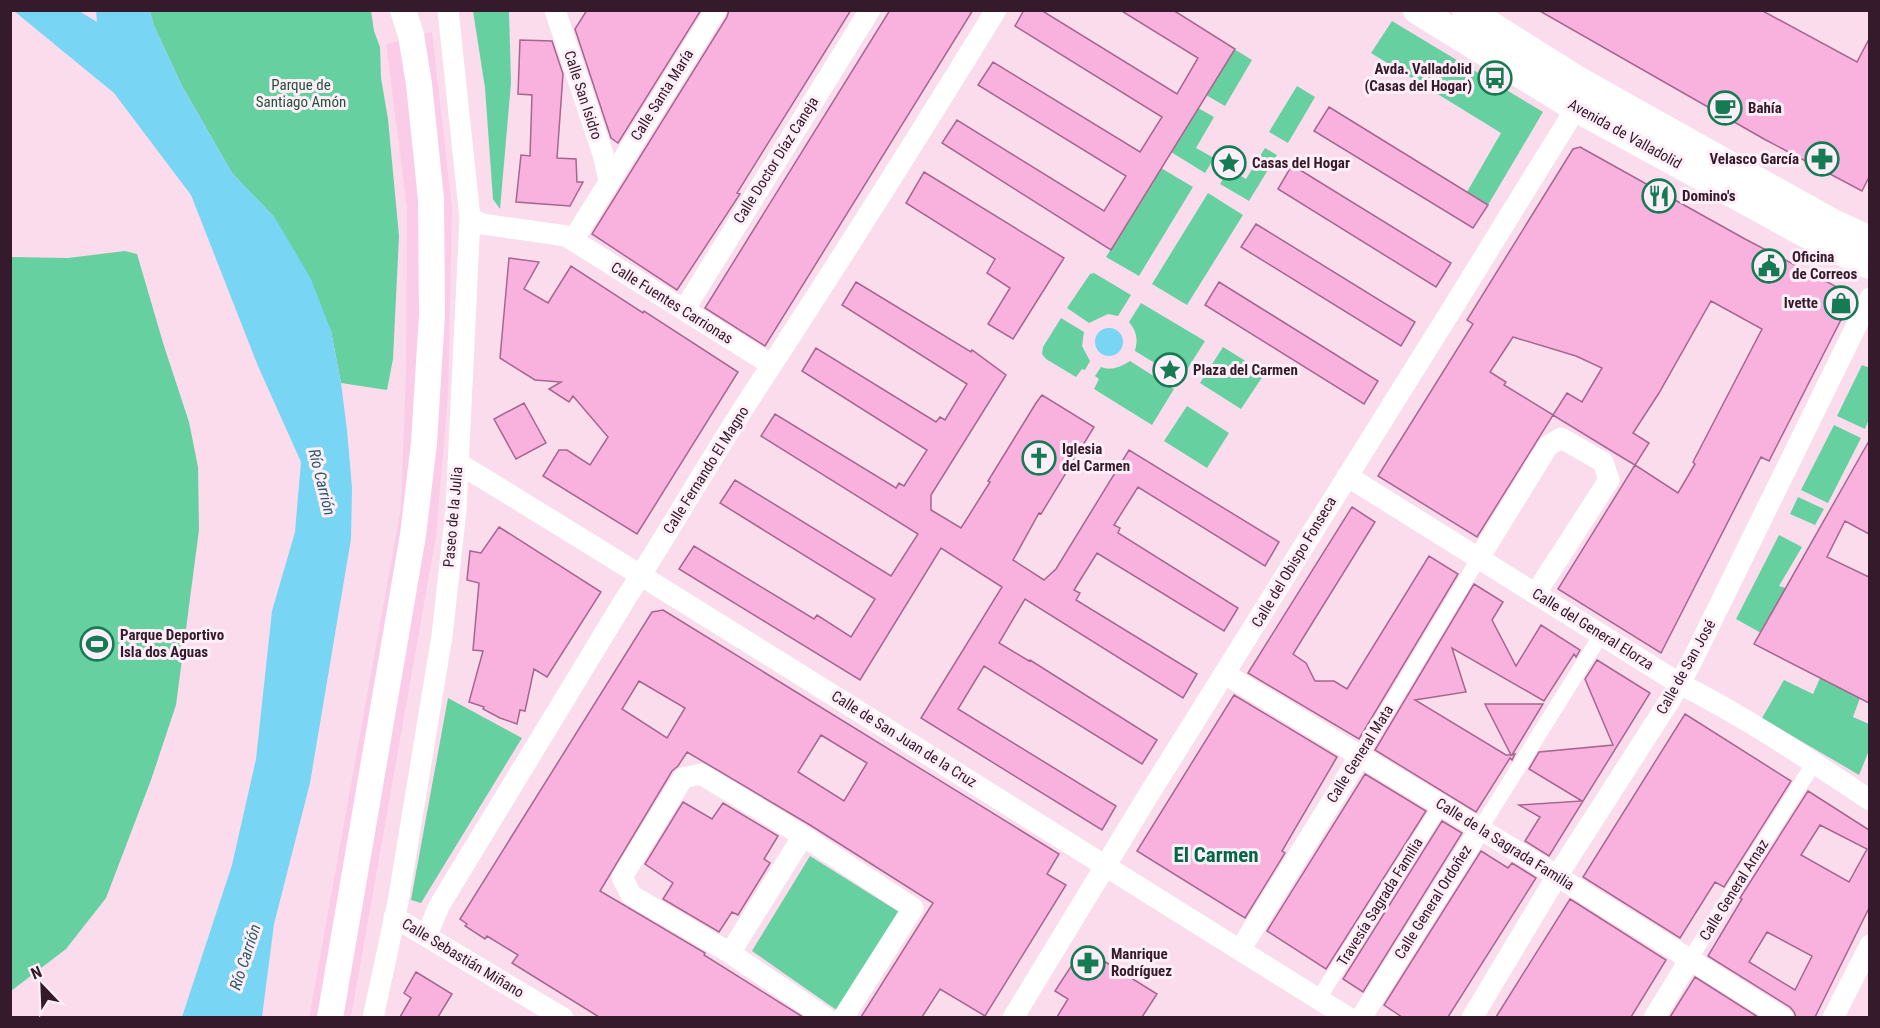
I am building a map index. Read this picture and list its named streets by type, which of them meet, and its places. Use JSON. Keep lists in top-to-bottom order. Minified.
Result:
{"streets":{"main road":["Avenida de Valladolid"],"street":["Calle San Isidro","Calle Santa María","Calle Doctor Díaz Caneja","Calle Fuentes Carrionas","Calle Fernando El Magno","Paseo de la Julia","Calle del Obispo Fonseca","Calle del General Elorza","Calle de San José","Calle de San Juan de la Cruz","Calle General Mata","Calle de la Sagrada Familia","Calle General Arnaz","Travesía Sagrada Familia","Calle General Ordoñez","Calle Sebastián Miñano"]},"crossings":[["Calle San Isidro","Calle Santa María"],["Calle Santa María","Calle Fuentes Carrionas"],["Avenida de Valladolid","Calle del Obispo Fonseca"],["Calle Doctor Díaz Caneja","Calle Fuentes Carrionas"],["Calle Fuentes Carrionas","Calle Fernando El Magno"],["Calle Fuentes Carrionas","Paseo de la Julia"],["Calle Fernando El Magno","Calle de San Juan de la Cruz"],["Calle Fernando El Magno","Calle Sebastián Miñano"],["Paseo de la Julia","Calle de San Juan de la Cruz"],["Paseo de la Julia","Calle Sebastián Miñano"],["Calle del Obispo Fonseca","Calle del General Elorza"],["Calle del Obispo Fonseca","Calle de San Juan de la Cruz"],["Calle del Obispo Fonseca","Calle de la Sagrada Familia"],["Calle del General Elorza","Calle de San José"],["Calle del General Elorza","Calle General Mata"],["Calle del General Elorza","Calle General Arnaz"],["Calle del General Elorza","Calle General Ordoñez"],["Calle de San José","Calle de la Sagrada Familia"],["Calle de San Juan de la Cruz","Calle General Mata"],["Calle de San Juan de la Cruz","Travesía Sagrada Familia"],["Calle General Mata","Calle de la Sagrada Familia"],["Calle de la Sagrada Familia","Calle General Arnaz"],["Calle de la Sagrada Familia","Travesía Sagrada Familia"],["Calle de la Sagrada Familia","Calle General Ordoñez"]],"districts":["El Carmen"],"water":["Río Carrión"],"parks":["Parque de Santiago Amón"],"places":{"bus stop":["Avda. Valladolid (Casas del Hogar)"],"cafe":["Bahía"],"pharmacy":["Velasco García","Manrique Rodríguez"],"place":["Casas del Hogar","Plaza del Carmen"],"restaurant":["Domino's"],"public building":["Oficina de Correos"],"shop":["Ivette"],"church":["Iglesia del Carmen"],"sports":["Parque Deportivo Isla dos Aguas"]},"north":"top left"}
